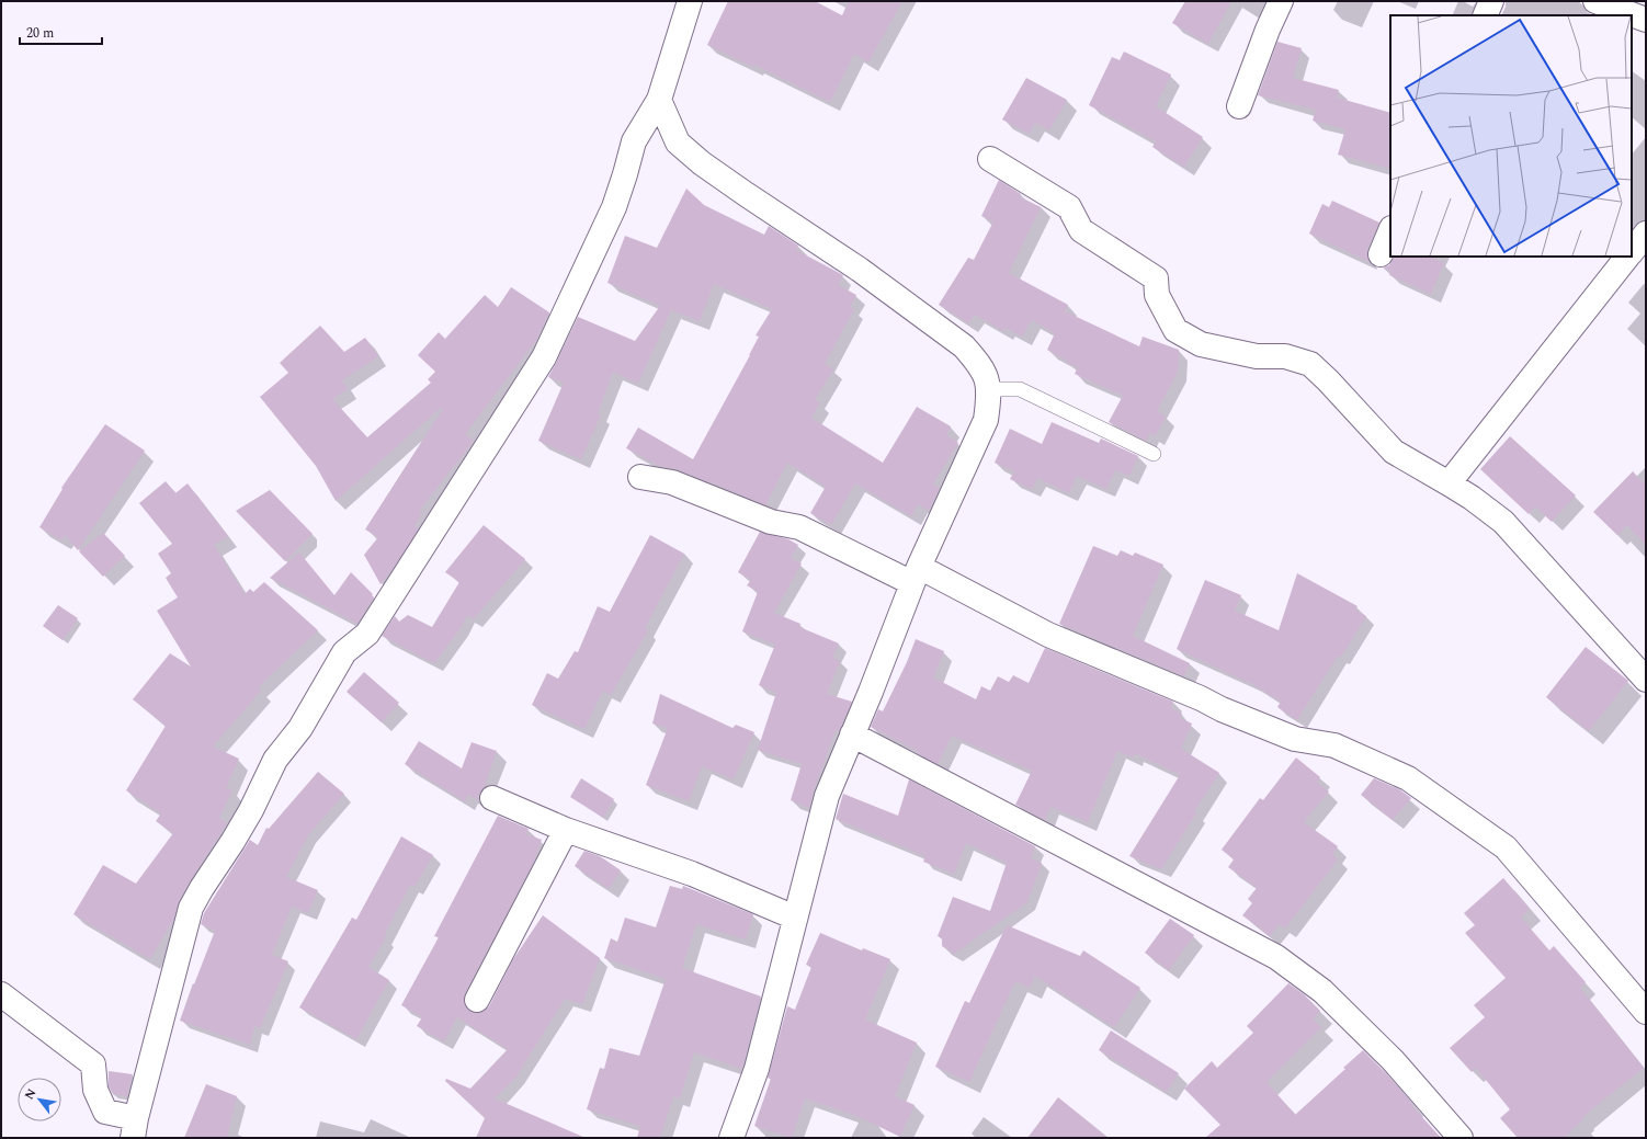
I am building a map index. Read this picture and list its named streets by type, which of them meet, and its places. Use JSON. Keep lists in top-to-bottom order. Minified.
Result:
{"scale_bar":"20 m","north":"top left"}
